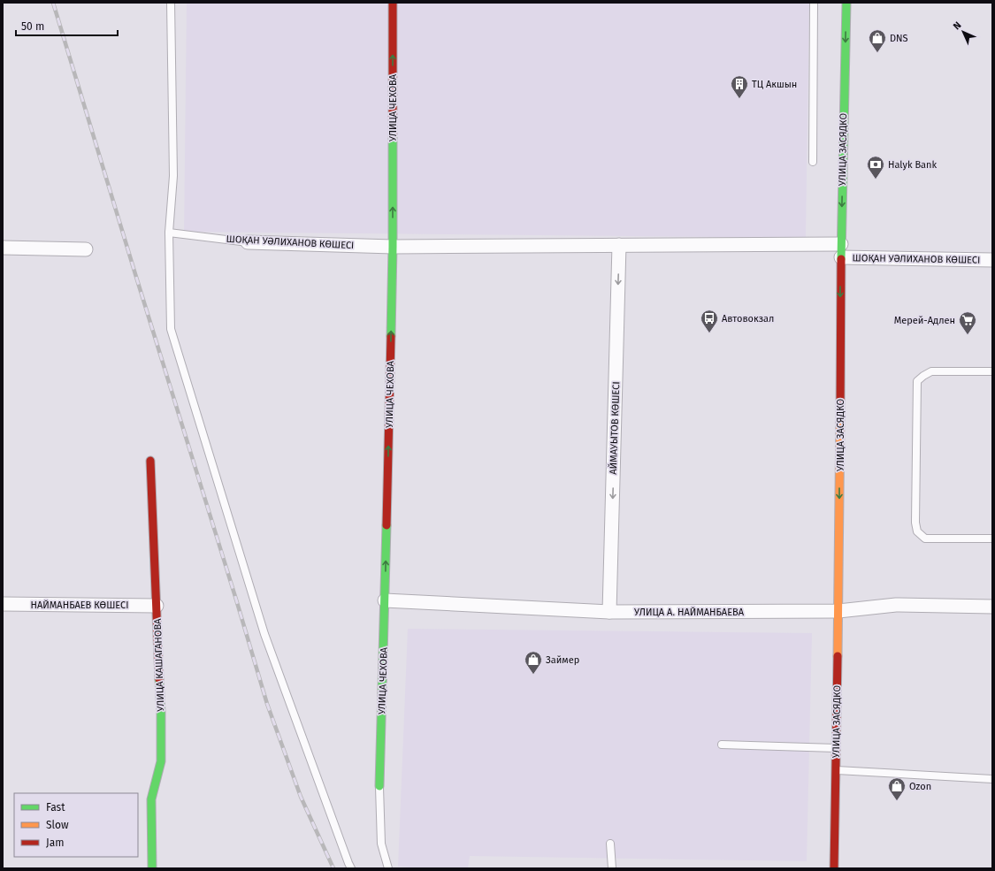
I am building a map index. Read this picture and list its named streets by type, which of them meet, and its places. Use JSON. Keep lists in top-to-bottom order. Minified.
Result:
{"streets":{"street":["УЛИЦА ЧЕХОВА","УЛИЦА ЗАСЯДКО","ШОҚАН УӘЛИХАНОВ КӨШЕСІ","АЙМАУЫТОВ КӨШЕСІ","НАЙМАНБАЕВ КӨШЕСІ","УЛИЦА А. НАЙМАНБАЕВА","УЛИЦА КАШАГАНОВА"]},"crossings":[["УЛИЦА ЧЕХОВА","ШОҚАН УӘЛИХАНОВ КӨШЕСІ"],["УЛИЦА ЧЕХОВА","УЛИЦА А. НАЙМАНБАЕВА"],["УЛИЦА ЗАСЯДКО","ШОҚАН УӘЛИХАНОВ КӨШЕСІ"],["УЛИЦА ЗАСЯДКО","УЛИЦА А. НАЙМАНБАЕВА"],["ШОҚАН УӘЛИХАНОВ КӨШЕСІ","АЙМАУЫТОВ КӨШЕСІ"],["АЙМАУЫТОВ КӨШЕСІ","УЛИЦА А. НАЙМАНБАЕВА"],["НАЙМАНБАЕВ КӨШЕСІ","УЛИЦА КАШАГАНОВА"]],"one_way":["УЛИЦА ЧЕХОВА","УЛИЦА ЗАСЯДКО","АЙМАУЫТОВ КӨШЕСІ"],"places":{"shop":["DNS","Займер","Ozon"],"building":["ТЦ Акшын"],"bank":["Halyk Bank"],"bus stop":["Автовокзал"],"supermarket":["Мерей-Адлен"]},"legend":["Fast","Slow","Jam"],"scale_bar":"50 m","north":"top left"}
